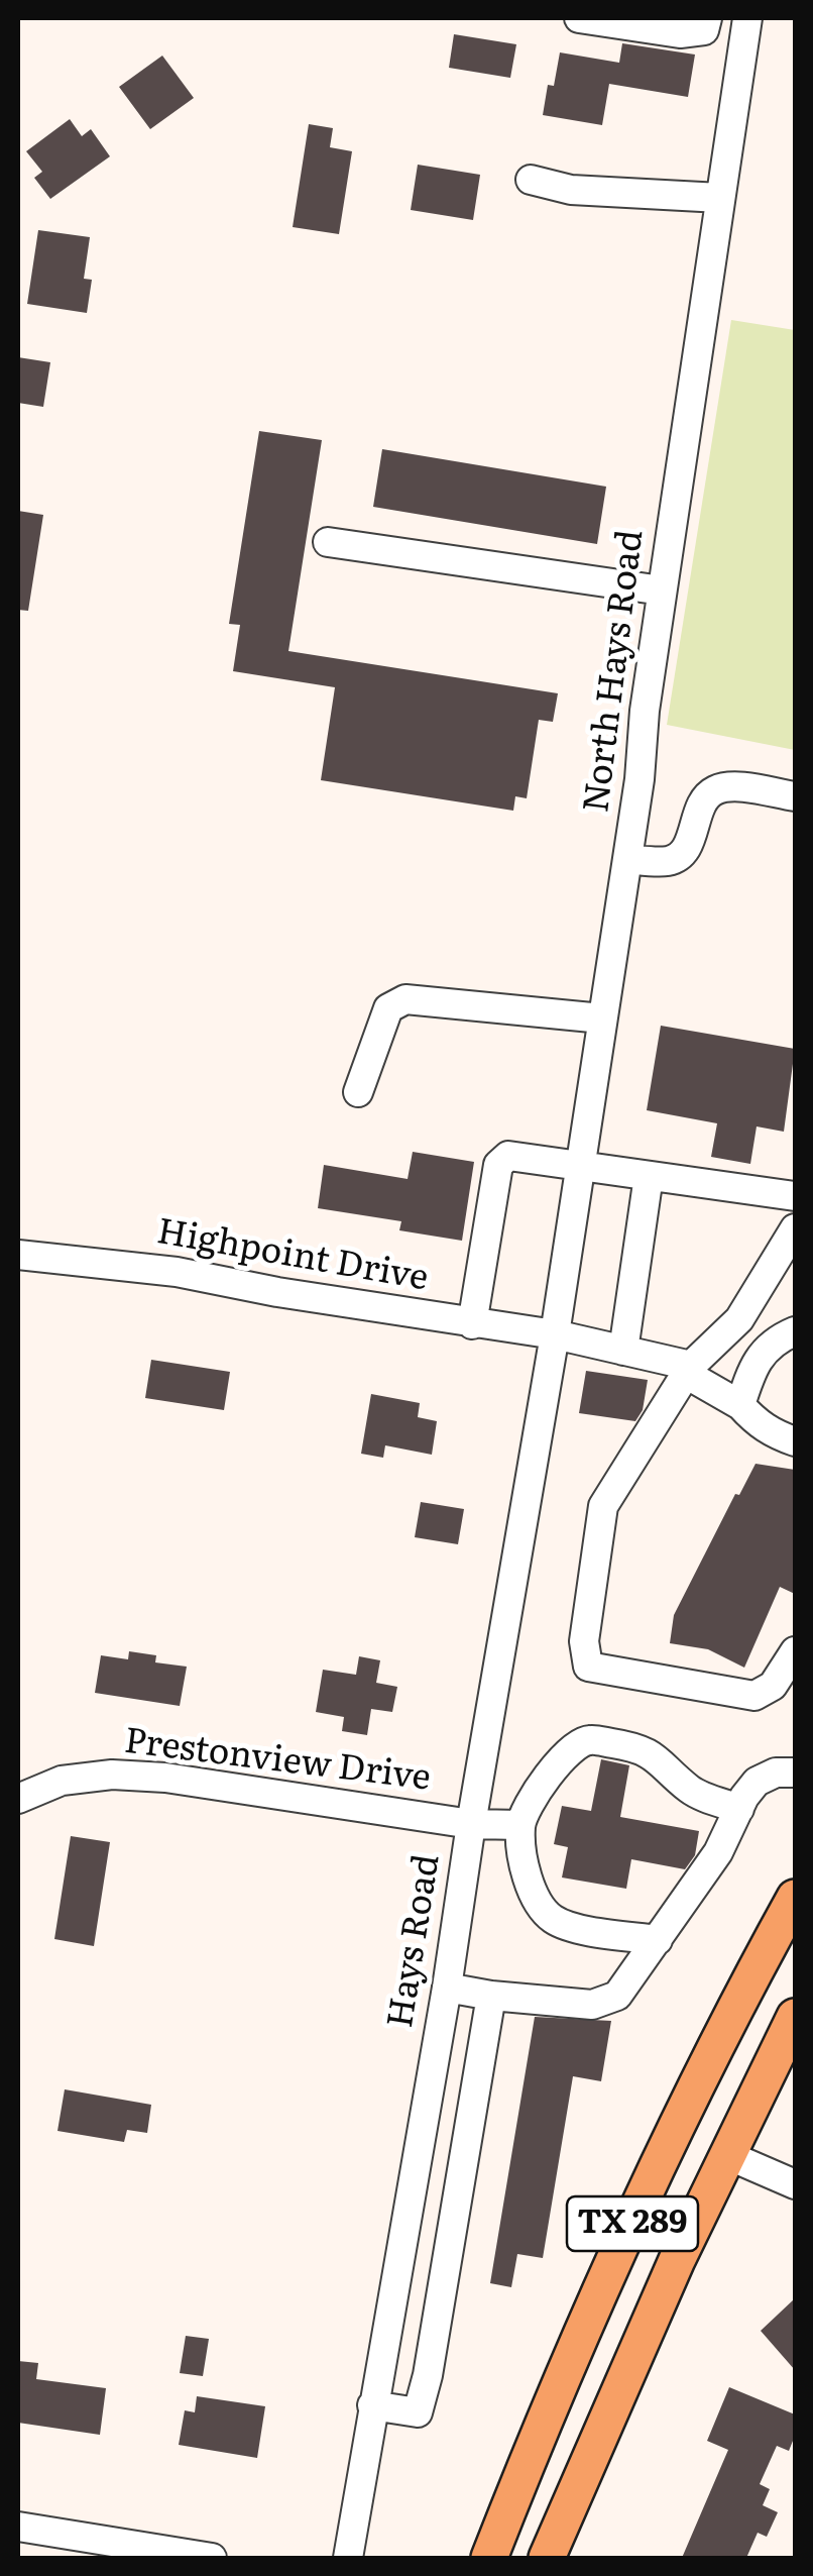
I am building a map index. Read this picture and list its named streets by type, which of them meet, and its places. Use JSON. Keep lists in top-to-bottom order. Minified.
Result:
{"streets":{"main road":["TX 289"],"street":["North Hays Road","Highpoint Drive","Prestonview Drive","Hays Road"]},"crossings":[["North Hays Road","Highpoint Drive"],["North Hays Road","Hays Road"],["Highpoint Drive","Hays Road"],["Prestonview Drive","Hays Road"]]}
